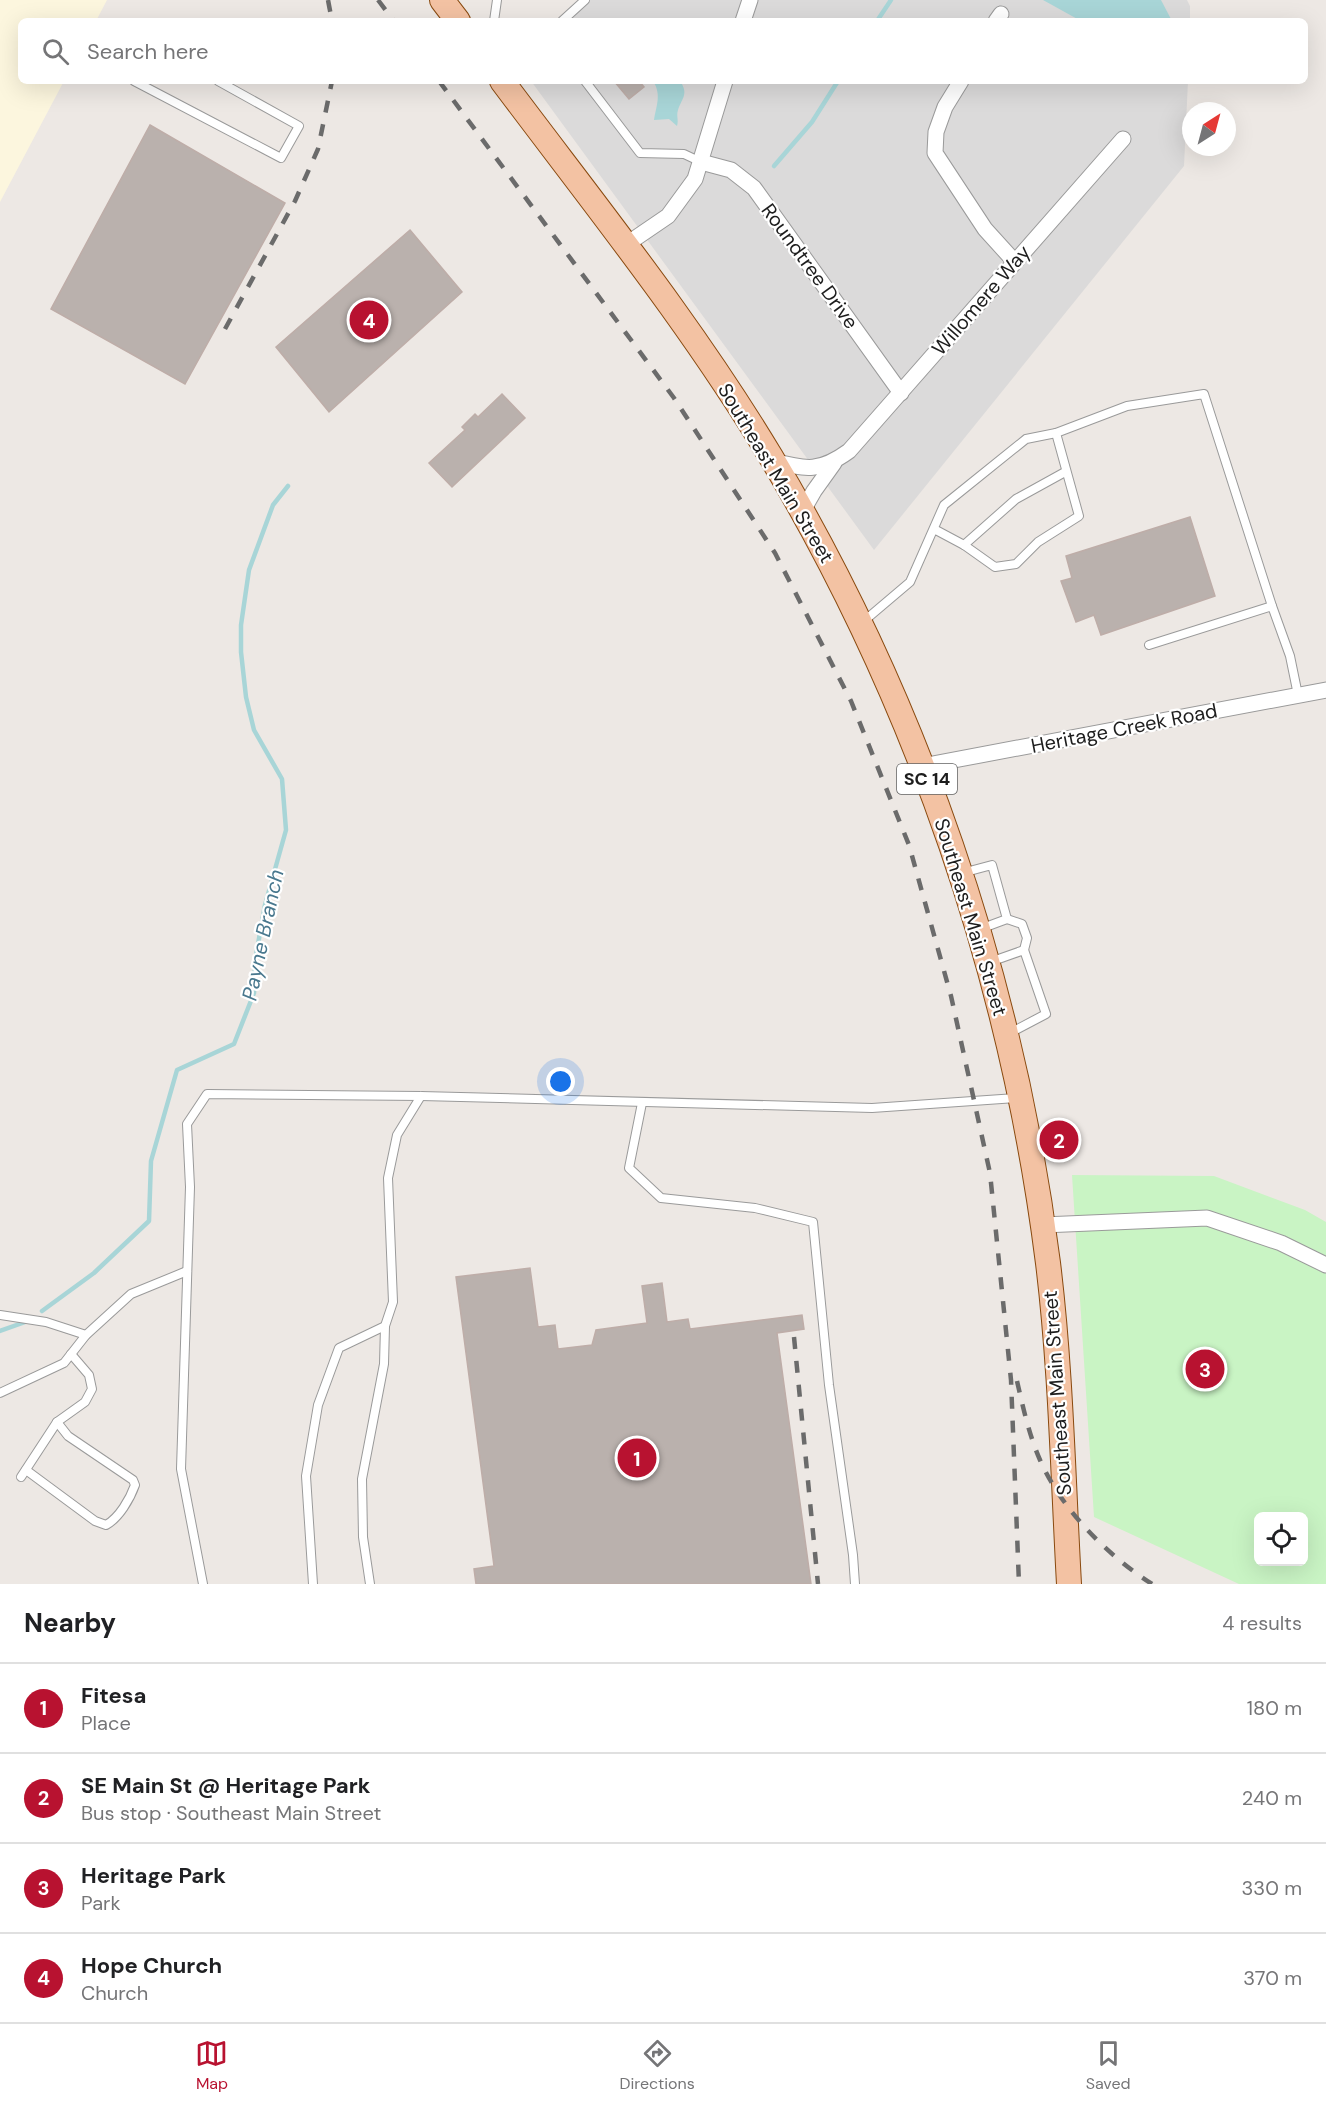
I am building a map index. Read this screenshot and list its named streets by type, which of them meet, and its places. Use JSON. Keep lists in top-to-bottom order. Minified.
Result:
{"streets":{"main road":["Southeast Main Street","SC 14"],"street":["Roundtree Drive","Willomere Way","Heritage Creek Road"]},"crossings":[["Roundtree Drive","Willomere Way"],["Willomere Way","Southeast Main Street"],["Southeast Main Street","Heritage Creek Road"]],"water":["Payne Branch"],"north":"top right","page":{"search":"Search here","pins":["4","2","3","1"],"heading":["Nearby","4 results"],"list":[{"mark":"1","name":"Fitesa","note":"Place","value":"180 m"},{"mark":"2","name":"SE Main St @ Heritage Park","note":"Bus stop · Southeast Main Street","value":"240 m"},{"mark":"3","name":"Heritage Park","note":"Park","value":"330 m"},{"mark":"4","name":"Hope Church","note":"Church","value":"370 m"}],"nav":["Map","Directions","Saved"]}}
